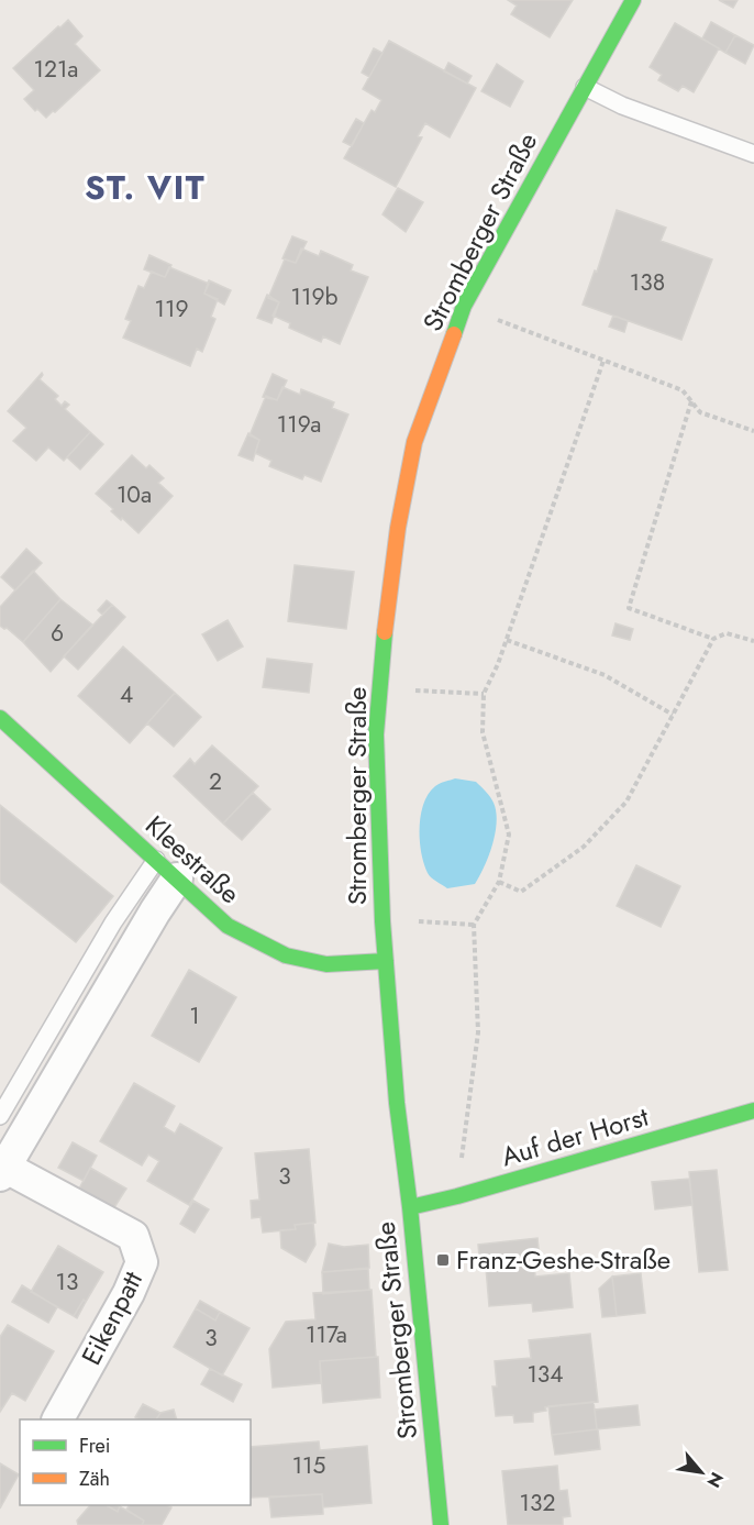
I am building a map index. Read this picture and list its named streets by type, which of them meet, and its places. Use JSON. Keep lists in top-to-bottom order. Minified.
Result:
{"streets":{"main road":["Stromberger Straße","Kleestraße","Auf der Horst"],"street":["Eikenpatt"]},"crossings":[["Stromberger Straße","Kleestraße"],["Stromberger Straße","Auf der Horst"],["Kleestraße","Eikenpatt"]],"districts":["ST. VIT"],"places":{"transit":["Franz-Geshe-Straße"]},"house_numbers":["121a","138","119b","119","119a","10a","6","4","2","1","3","13","117a","3","134","115","132"],"legend":["Frei","Zäh"],"north":"bottom right"}
